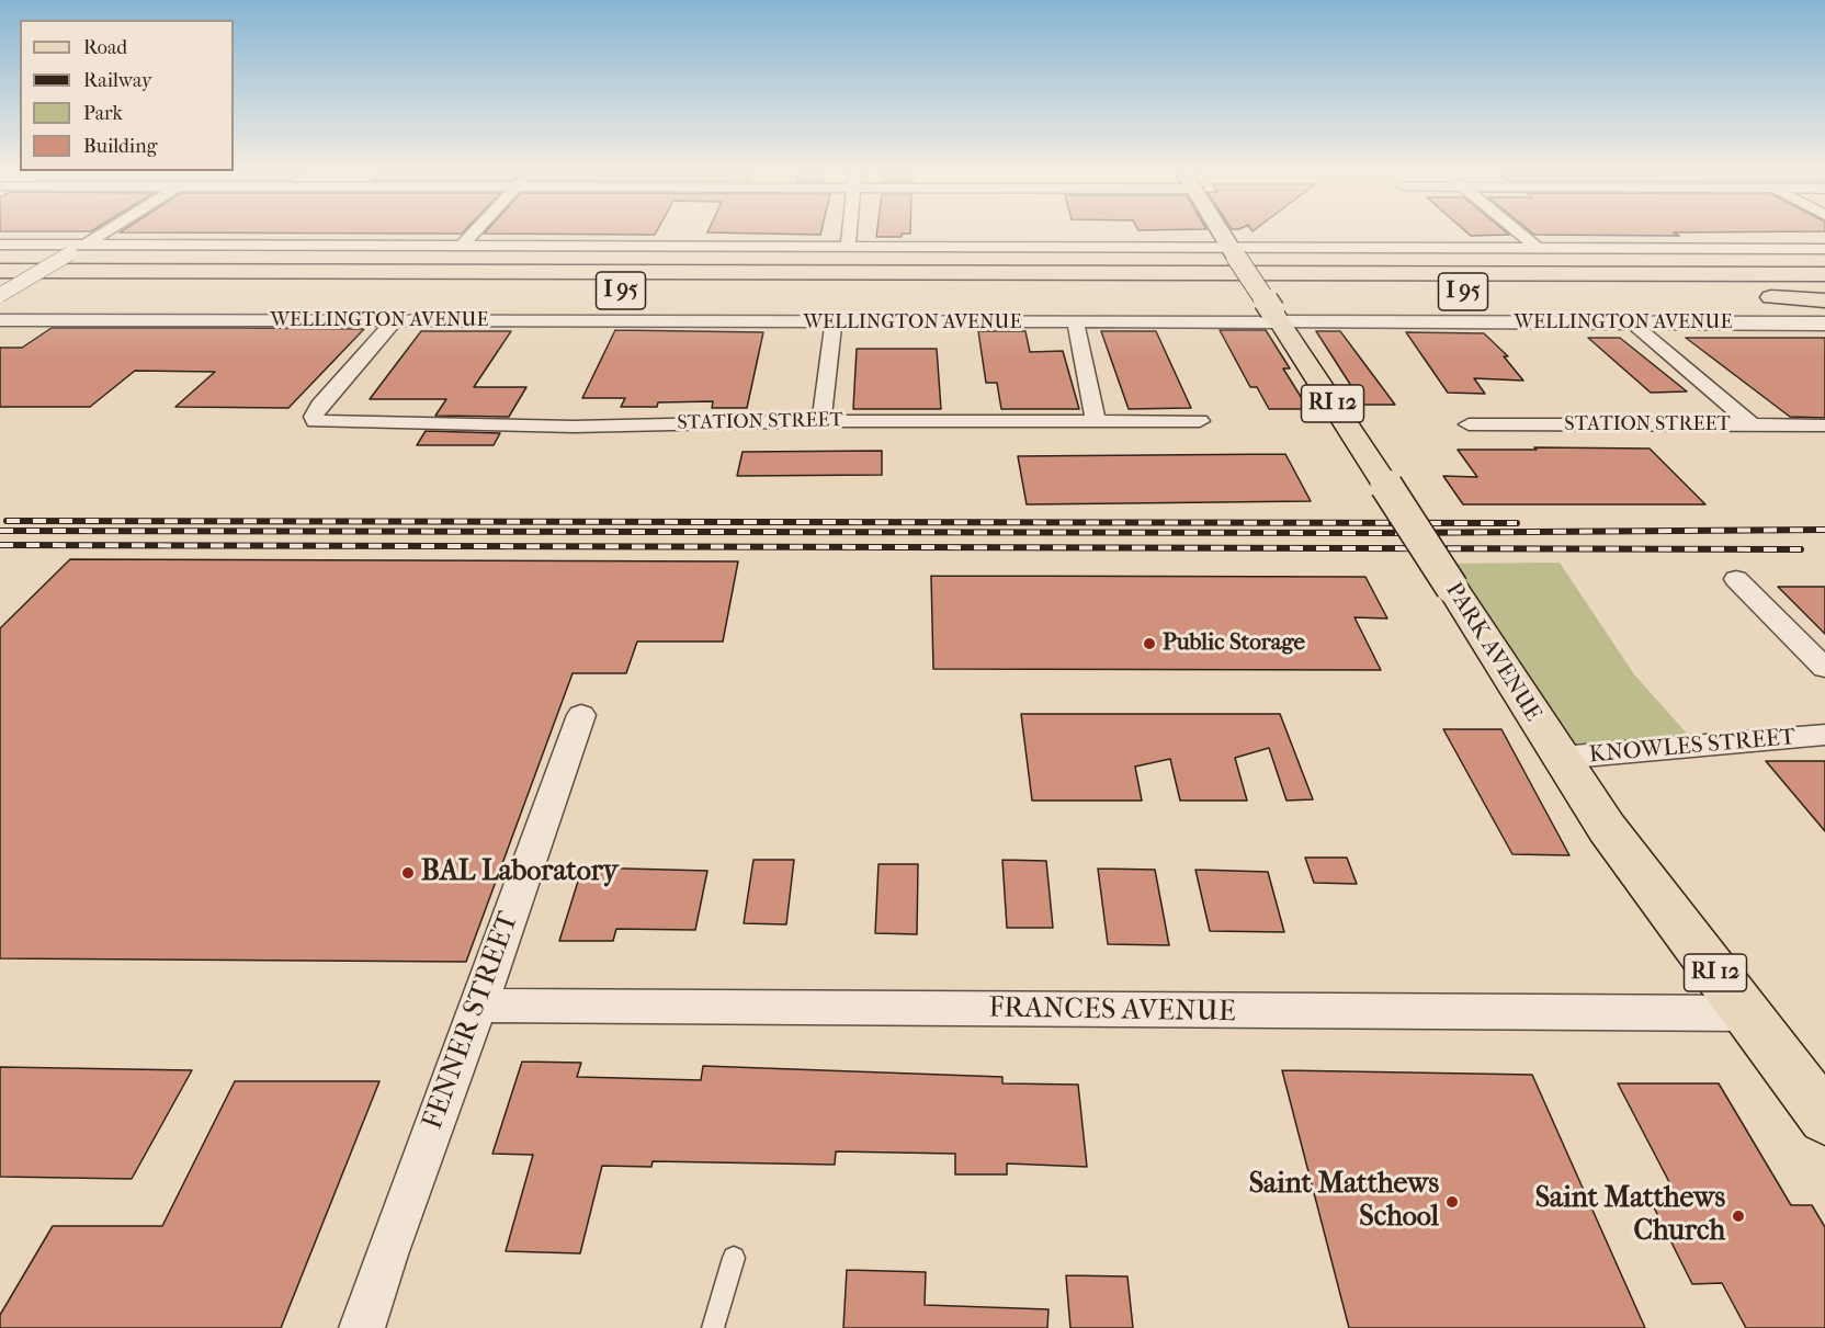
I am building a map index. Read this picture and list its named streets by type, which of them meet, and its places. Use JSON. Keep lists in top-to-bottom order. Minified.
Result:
{"streets":{"main road":["I 95","RI 12","PARK AVENUE"],"street":["WELLINGTON AVENUE","STATION STREET","KNOWLES STREET","FRANCES AVENUE","FENNER STREET"]},"crossings":[["WELLINGTON AVENUE","STATION STREET"],["WELLINGTON AVENUE","PARK AVENUE"],["PARK AVENUE","KNOWLES STREET"],["PARK AVENUE","FRANCES AVENUE"],["FRANCES AVENUE","FENNER STREET"]],"places":["Public Storage","BAL Laboratory","Saint Matthews School","Saint Matthews Church"],"legend":["Road","Railway","Park","Building"]}
